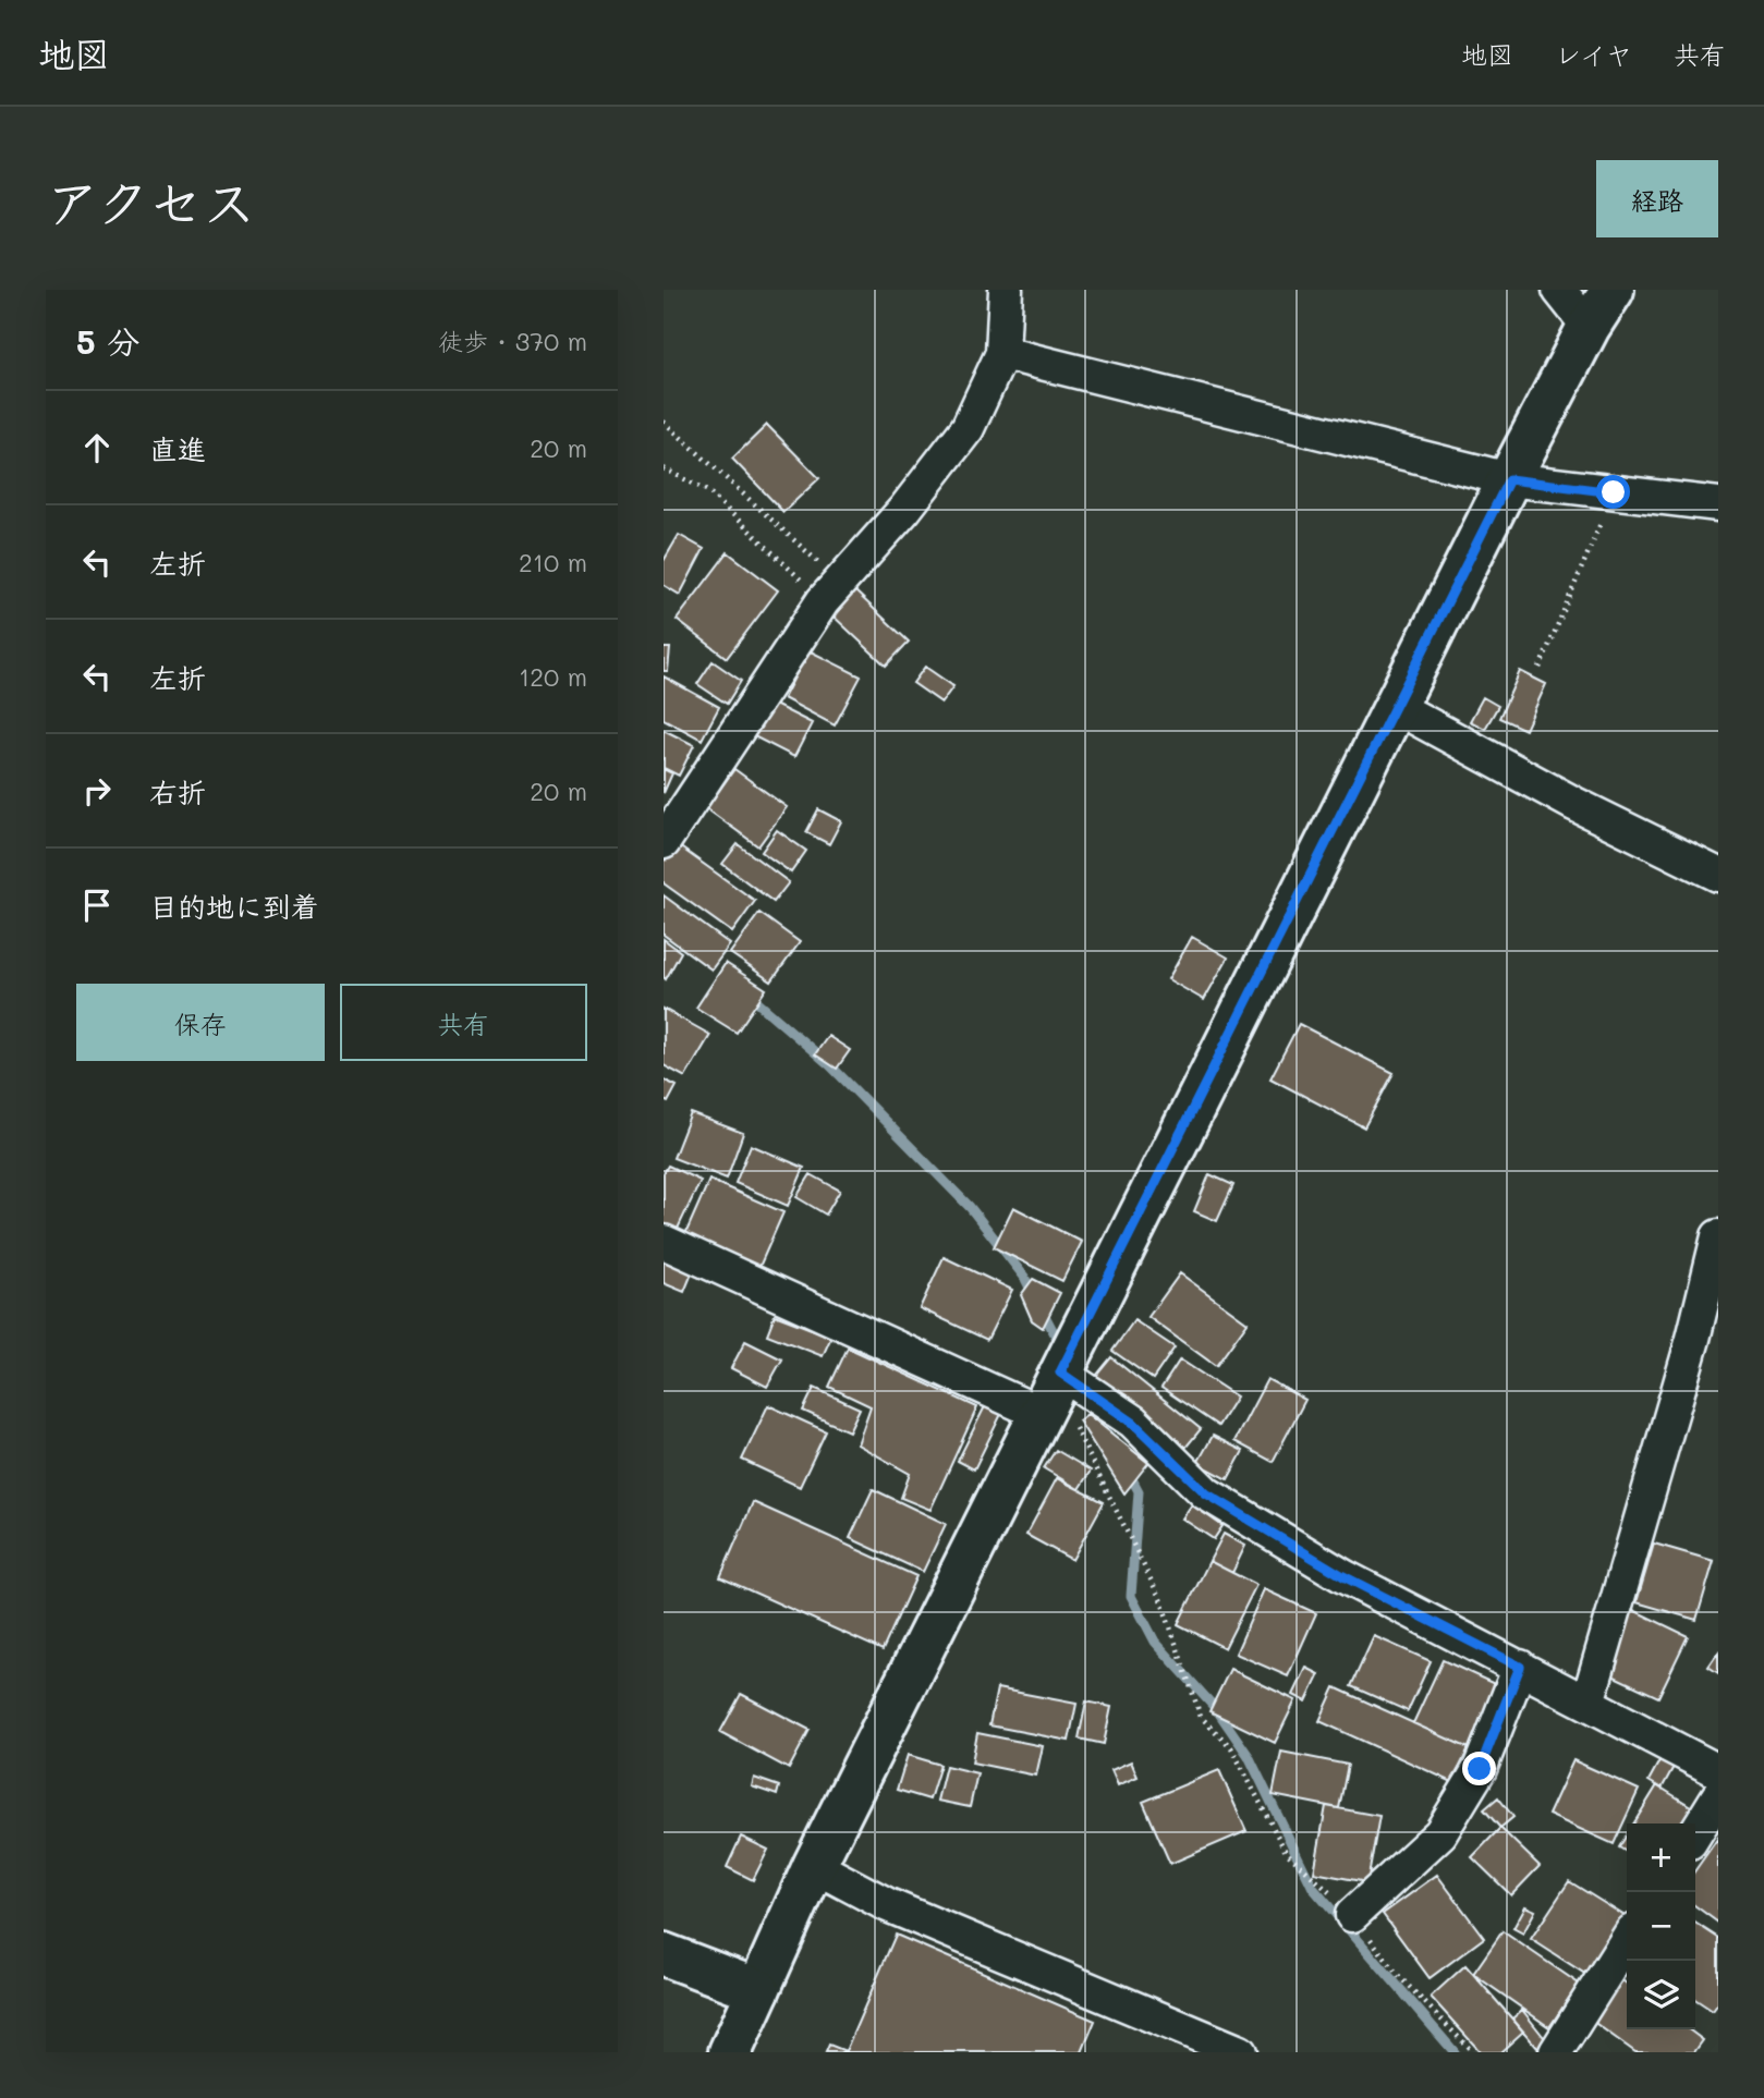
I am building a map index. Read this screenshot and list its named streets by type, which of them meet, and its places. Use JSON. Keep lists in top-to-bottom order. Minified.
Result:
{"page":{"header":"地図","nav":["地図","レイヤ","共有"],"title":"アクセス","buttons":["経路",["保存","共有"]],"heading":["5 分","徒歩 · 370 m"],"list":[["直進","20 m"],["左折","210 m"],["左折","120 m"],["右折","20 m"],"目的地に到着"],"map_buttons":["+","−"]}}
